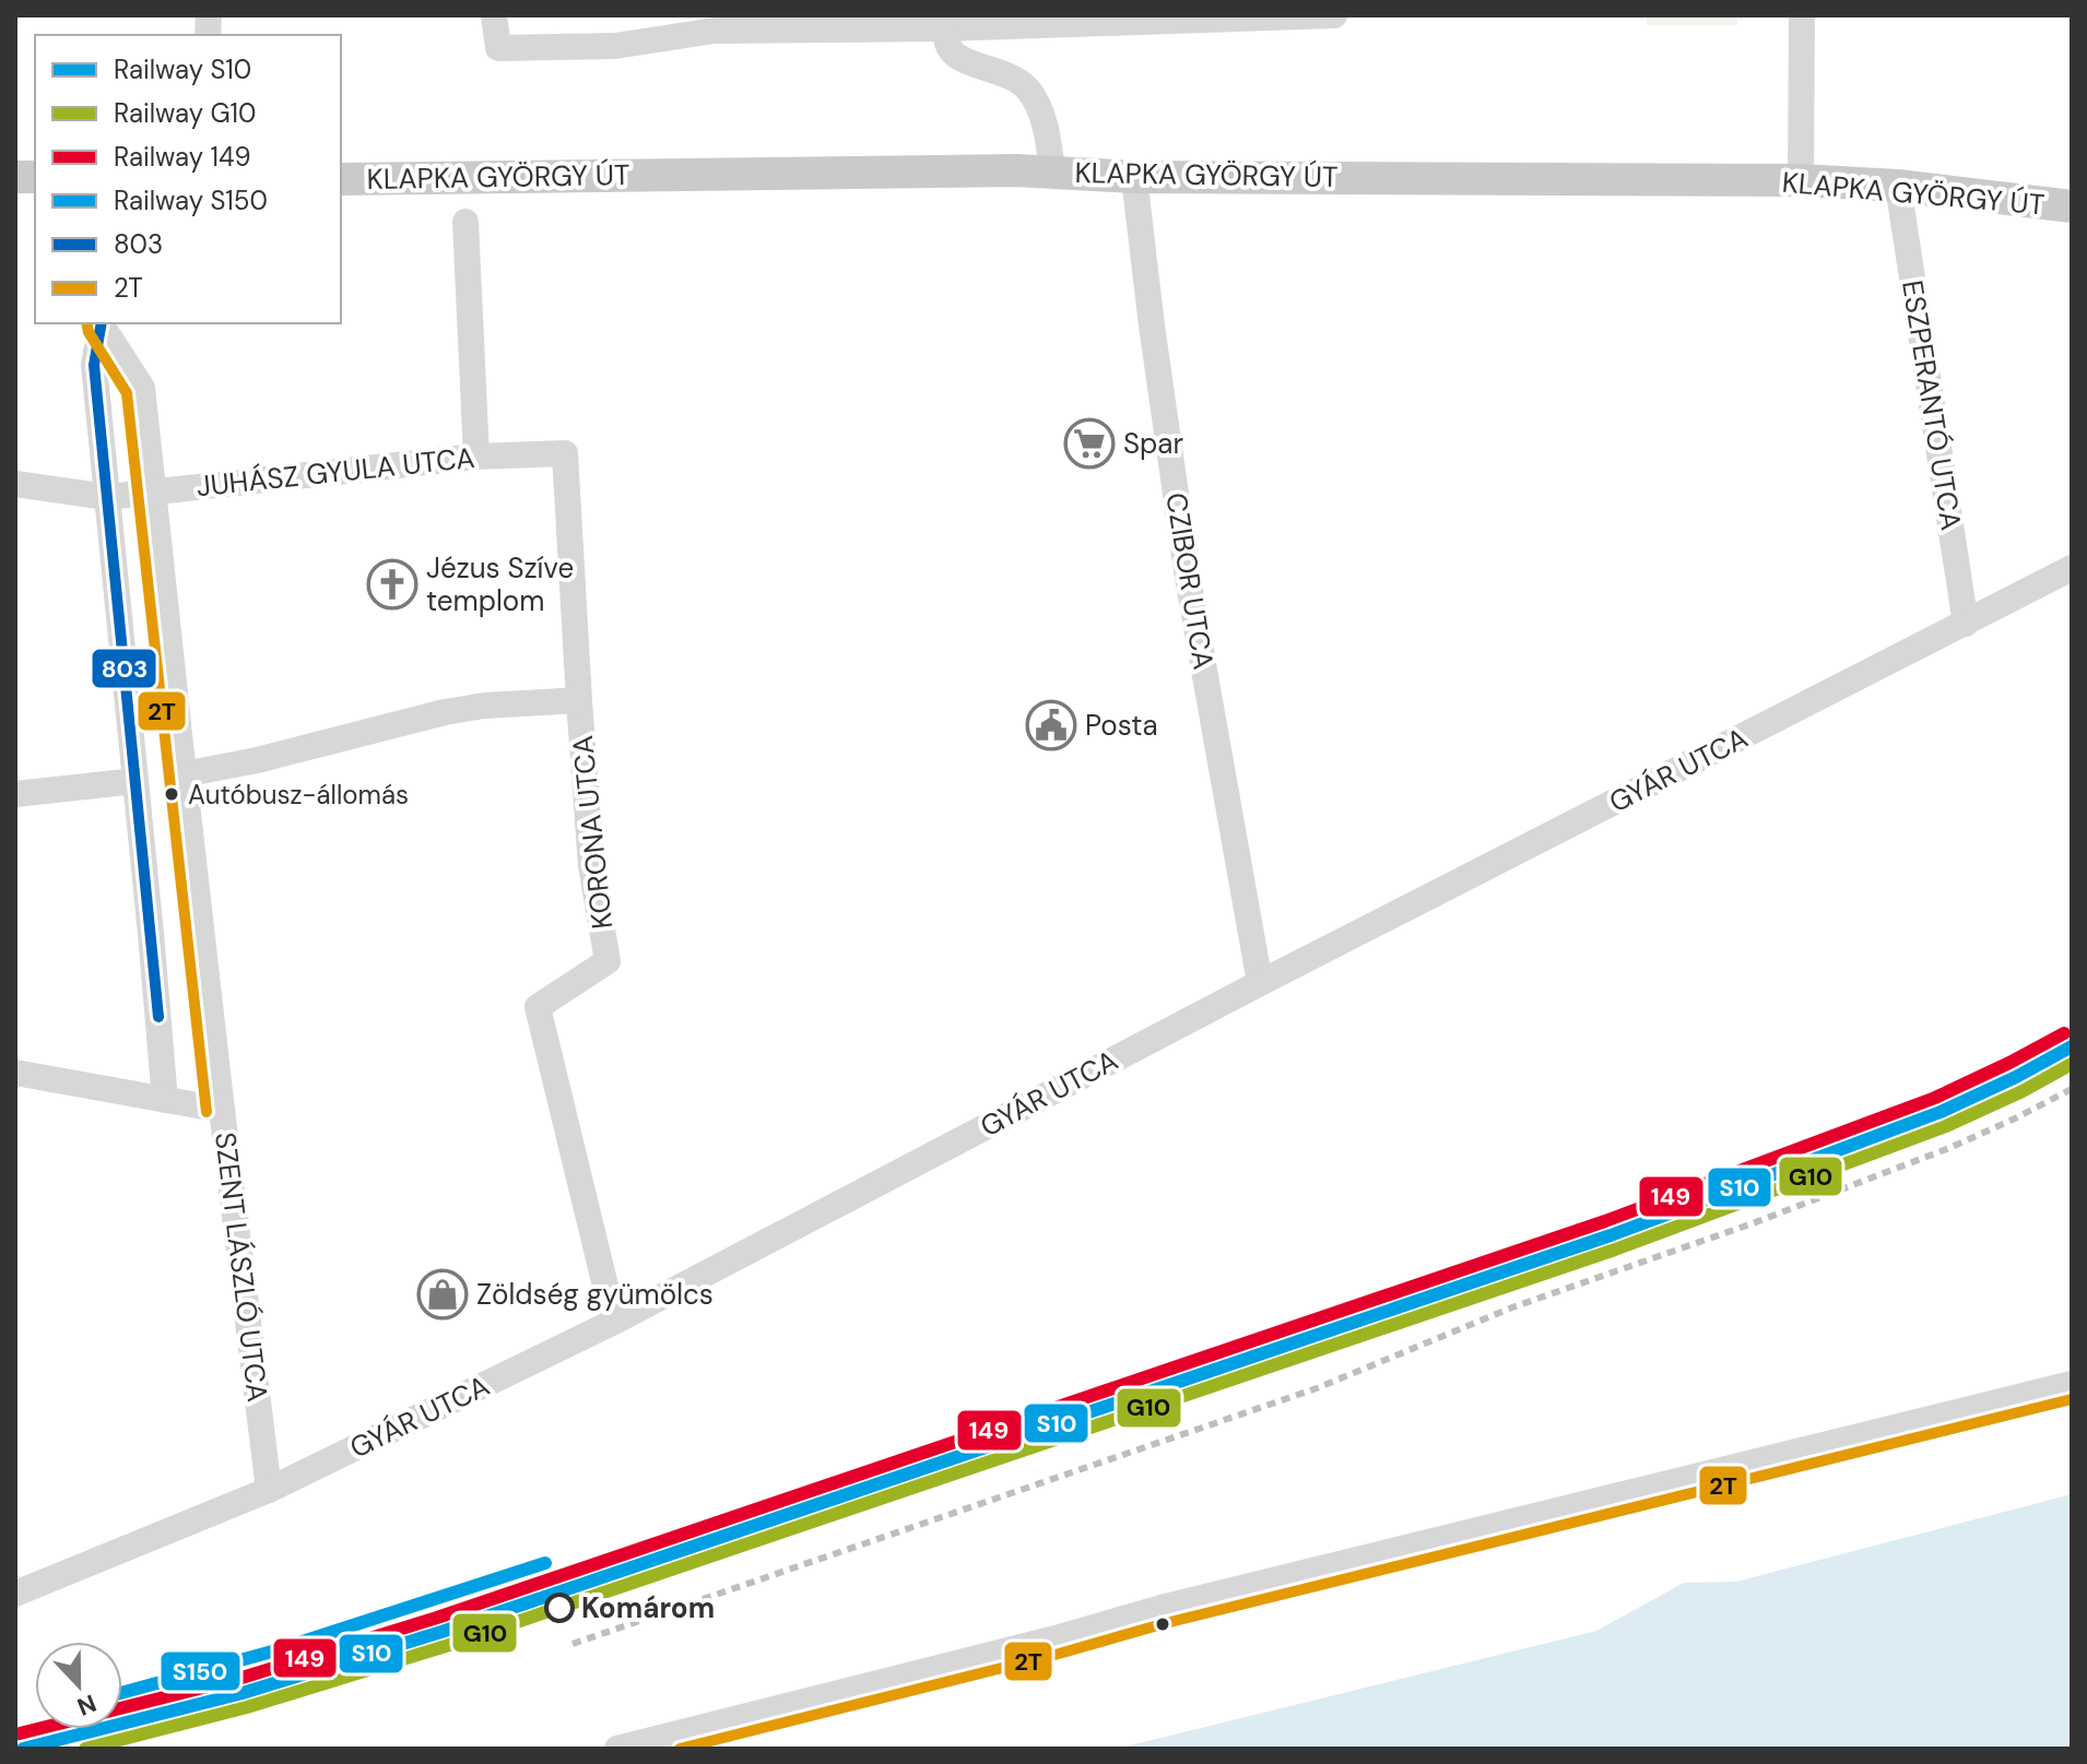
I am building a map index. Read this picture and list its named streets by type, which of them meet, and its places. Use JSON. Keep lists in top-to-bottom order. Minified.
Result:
{"streets":{"main road":["KLAPKA GYÖRGY ÚT"],"street":["ESZPERANTÓ UTCA","JUHÁSZ GYULA UTCA","CZIBOR UTCA","GYÁR UTCA","KORONA UTCA","SZENT LÁSZLÓ UTCA"]},"crossings":[["KLAPKA GYÖRGY ÚT","ESZPERANTÓ UTCA"],["KLAPKA GYÖRGY ÚT","CZIBOR UTCA"],["ESZPERANTÓ UTCA","GYÁR UTCA"],["JUHÁSZ GYULA UTCA","KORONA UTCA"],["JUHÁSZ GYULA UTCA","SZENT LÁSZLÓ UTCA"],["CZIBOR UTCA","GYÁR UTCA"],["GYÁR UTCA","KORONA UTCA"],["GYÁR UTCA","SZENT LÁSZLÓ UTCA"]],"places":{"supermarket":["Spar"],"church":["Jézus Szíve templom"],"public building":["Posta"],"other":["Autóbusz-állomás","Komárom"],"shop":["Zöldség gyümölcs"]},"lines":["transit line 803","transit line 2T","rail line 149","rail line S10","rail line G10","rail line S150"],"legend":["Railway S10","Railway G10","Railway 149","Railway S150","803","2T"],"north":"bottom"}
